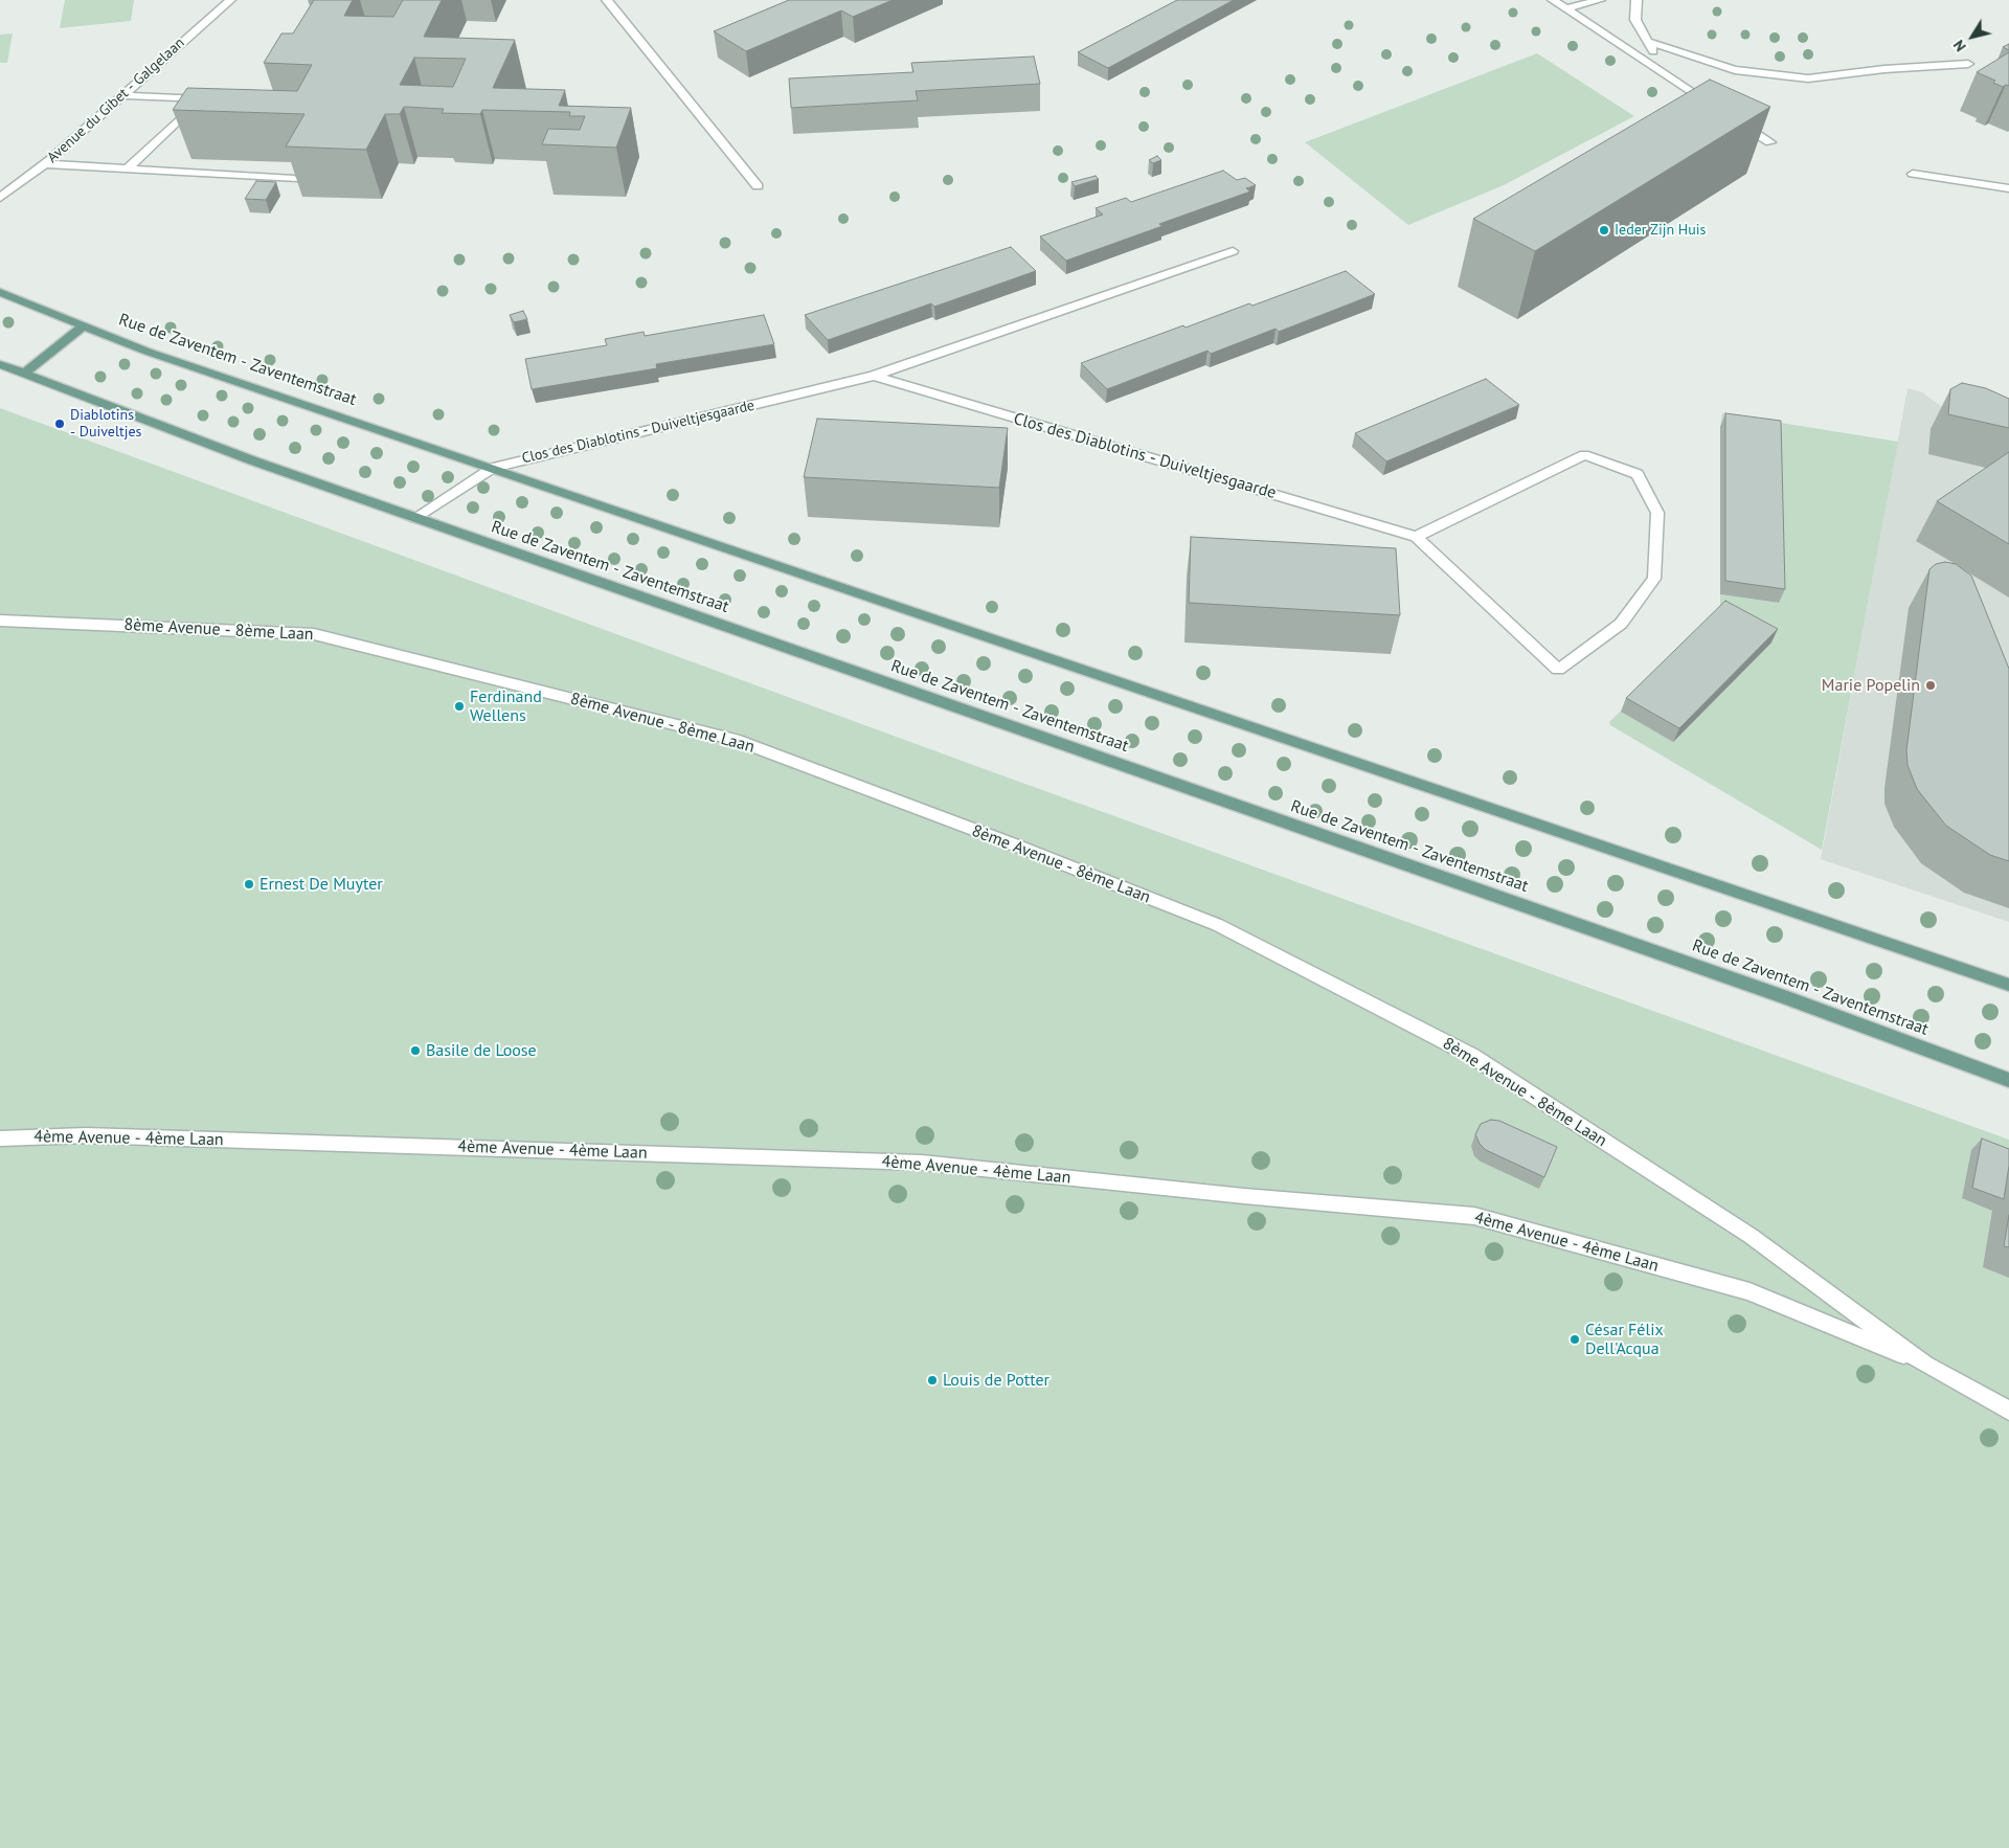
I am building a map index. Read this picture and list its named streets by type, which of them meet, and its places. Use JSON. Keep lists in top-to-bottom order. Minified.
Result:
{"streets":{"main road":["Rue de Zaventem - Zaventemstraat"],"street":["Avenue du Gibet - Galgelaan","Clos des Diablotins - Duiveltjesgaarde","8ème Avenue - 8ème Laan","4ème Avenue - 4ème Laan"]},"crossings":[["Rue de Zaventem - Zaventemstraat","Clos des Diablotins - Duiveltjesgaarde"],["8ème Avenue - 8ème Laan","4ème Avenue - 4ème Laan"]],"places":["Ieder Zijn Huis","Diablotins - Duiveltjes","Marie Popelin","Ferdinand Wellens","Ernest De Muyter","Basile de Loose","César Félix Dell'Acqua","Louis de Potter"],"north":"bottom left"}
